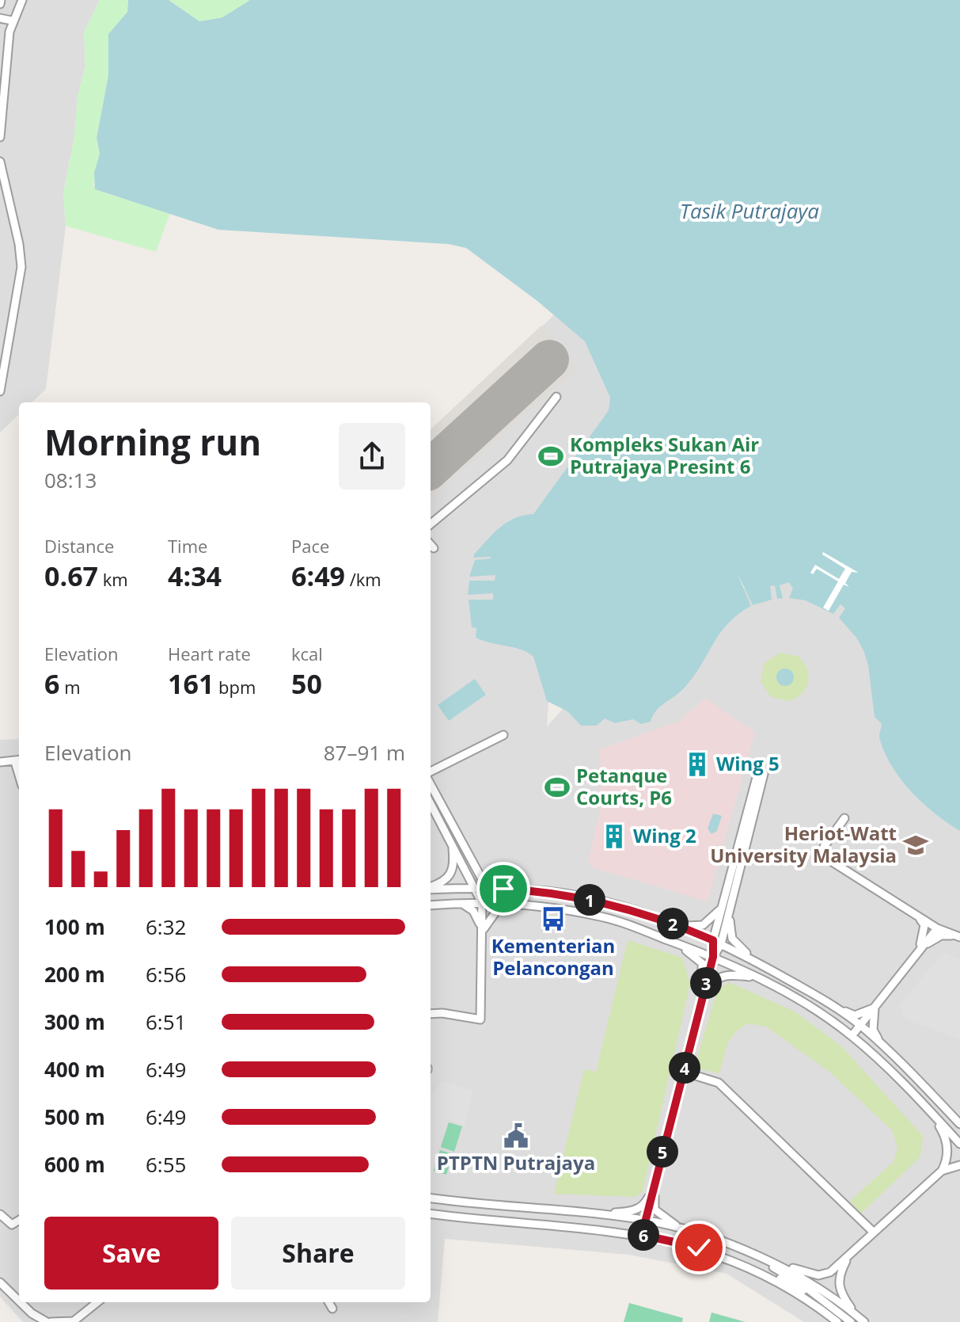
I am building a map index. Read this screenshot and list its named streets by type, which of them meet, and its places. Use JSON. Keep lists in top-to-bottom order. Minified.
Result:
{"water":["Tasik Putrajaya"],"places":{"sports":["Kompleks Sukan Air Putrajaya Presint 6","Petanque Courts, P6"],"building":["Wing 5","Wing 2"],"school or university":["Heriot-Watt University Malaysia"],"bus stop":["Kementerian Pelancongan"],"public building":["PTPTN Putrajaya"]},"page":{"heading":["Morning run","08:13"],"stats":[["Distance","0.67 km"],["Time","4:34"],["Pace","6:49 /km"],["Elevation","6 m"],["Heart rate","161 bpm"],["kcal","50"]],"chart":["Elevation","87–91 m"],"pins":["1","2","3","4","5","6"],"list":[{"name":"100 m","note":"6:32"},{"name":"200 m","note":"6:56"},{"name":"300 m","note":"6:51"},{"name":"400 m","note":"6:49"},{"name":"500 m","note":"6:49"},{"name":"600 m","note":"6:55"}],"buttons":["Save","Share"]}}
